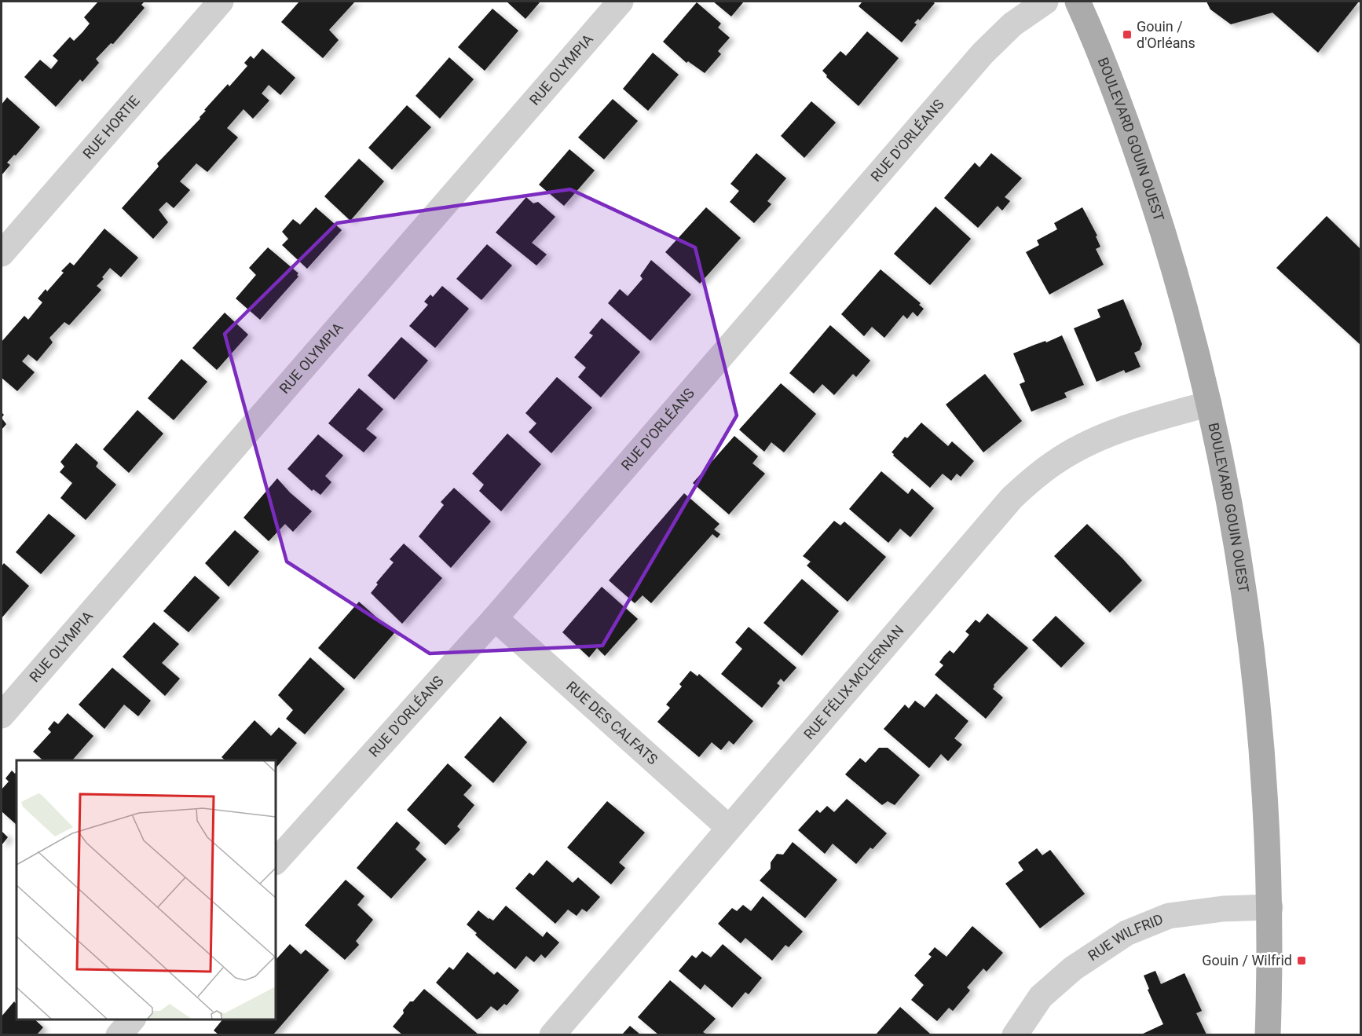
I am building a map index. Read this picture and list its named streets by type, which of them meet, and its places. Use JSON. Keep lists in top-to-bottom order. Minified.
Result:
{"streets":{"main road":["BOULEVARD GOUIN OUEST"],"street":["RUE OLYMPIA","RUE HORTIE","RUE D'ORLÉANS","RUE FÉLIX-MCLERNAN","RUE DES CALFATS","RUE WILFRID"]},"crossings":[["BOULEVARD GOUIN OUEST","RUE FÉLIX-MCLERNAN"],["BOULEVARD GOUIN OUEST","RUE WILFRID"],["RUE D'ORLÉANS","RUE DES CALFATS"],["RUE FÉLIX-MCLERNAN","RUE DES CALFATS"]],"places":{"transit":["Gouin / d'Orléans","Gouin / Wilfrid"]}}
